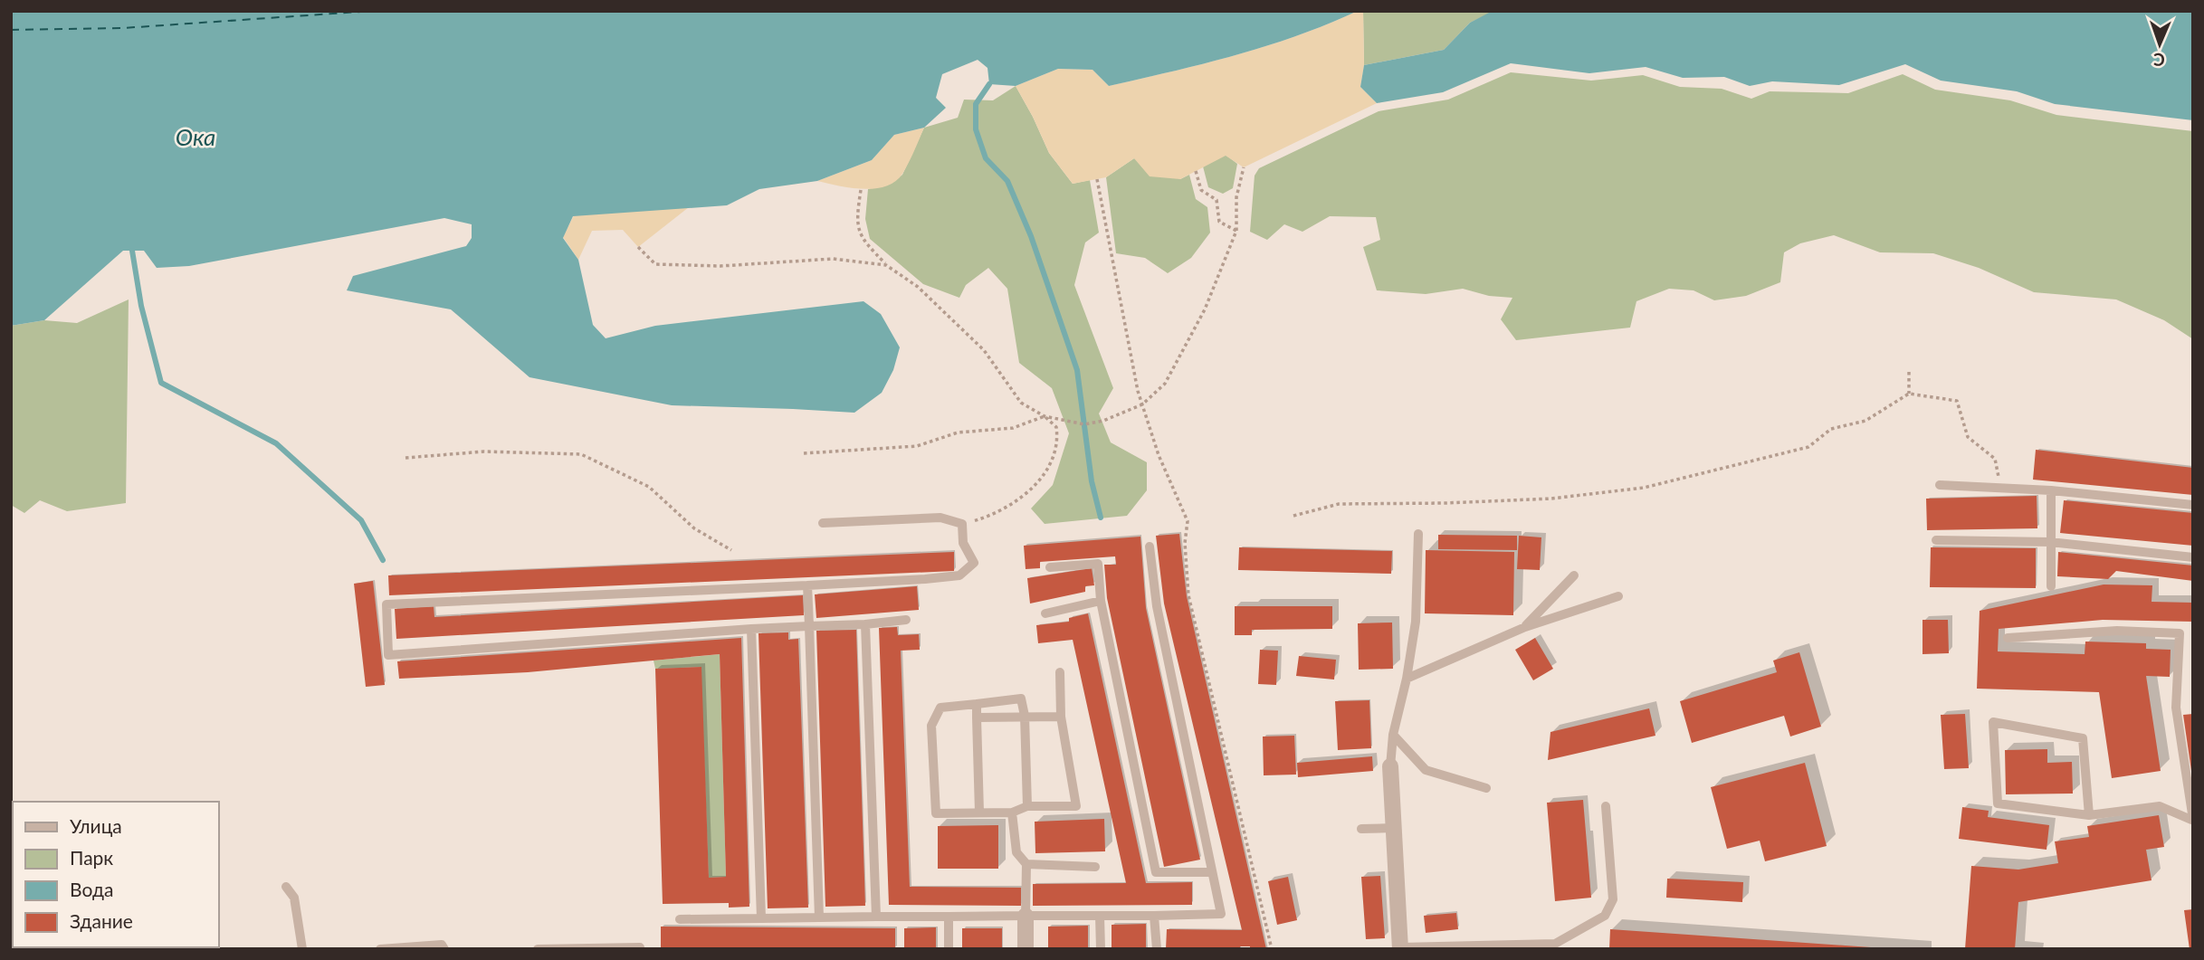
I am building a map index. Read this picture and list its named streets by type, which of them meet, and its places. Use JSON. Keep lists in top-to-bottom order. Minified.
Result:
{"water":["Ока"],"legend":["Улица","Парк","Вода","Здание"],"north":"bottom"}
